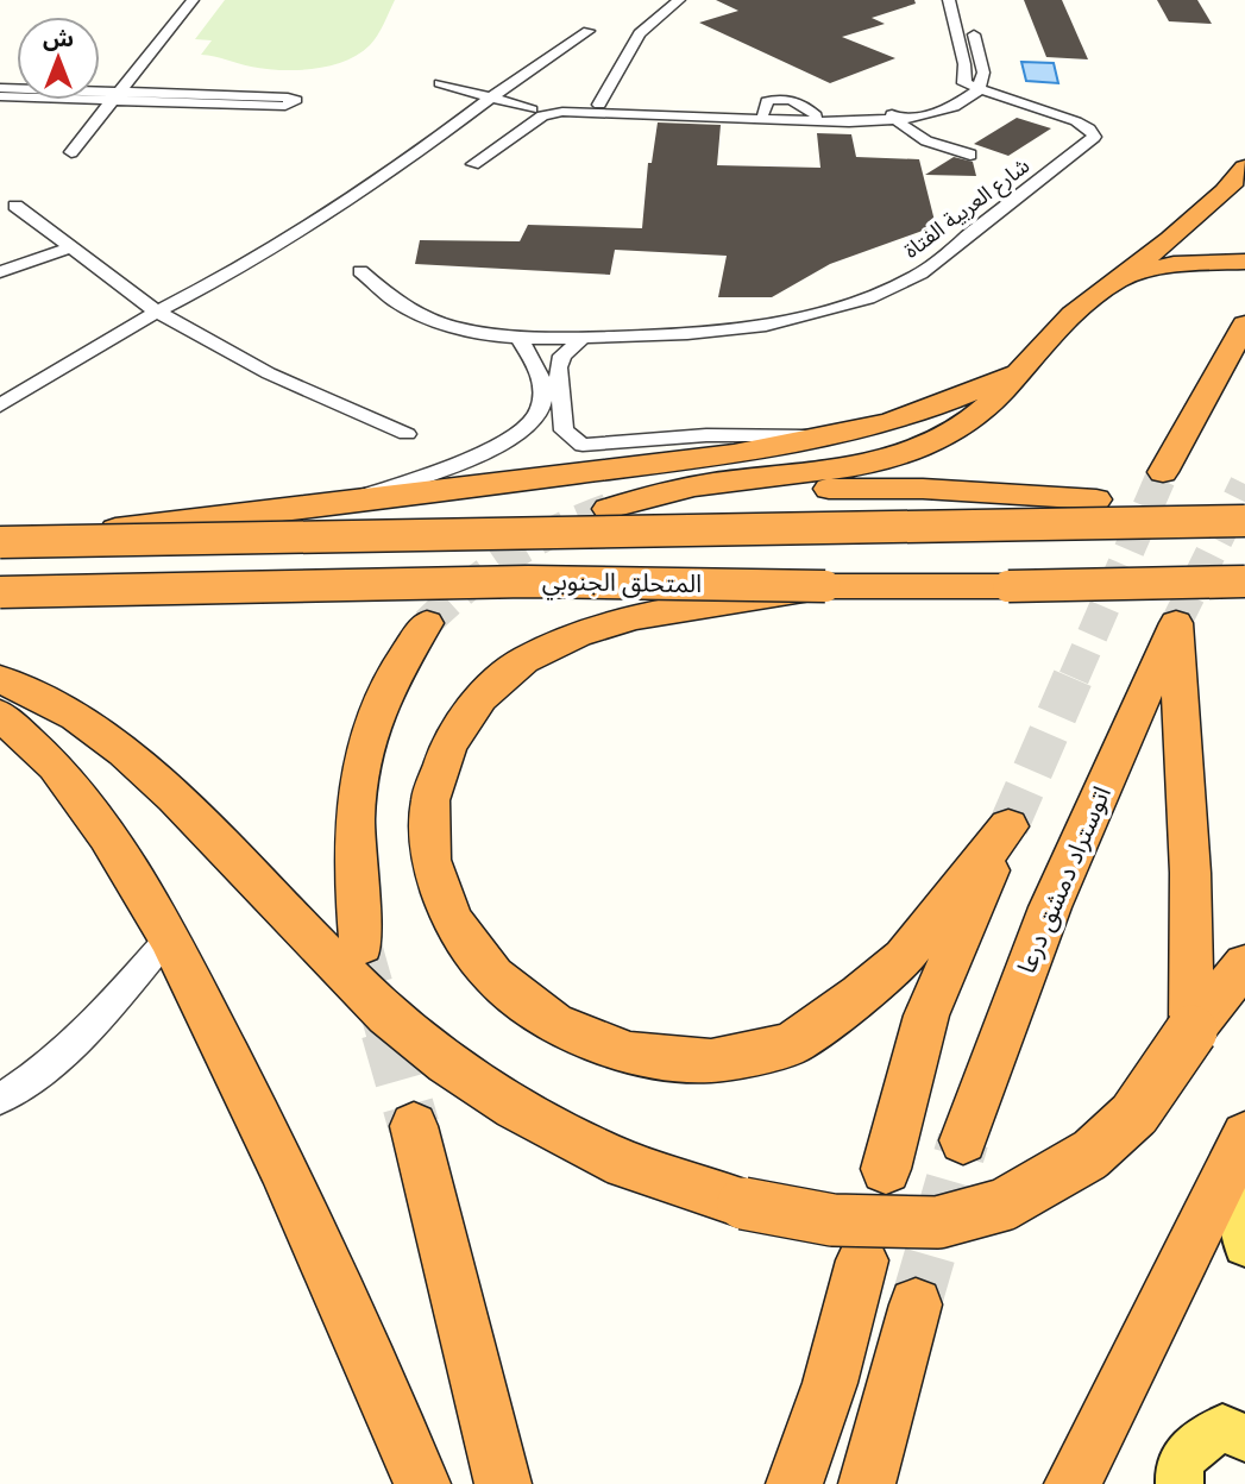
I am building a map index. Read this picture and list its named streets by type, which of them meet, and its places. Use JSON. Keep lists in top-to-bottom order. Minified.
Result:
{"streets":{"highway":["المتحلق الجنوبي","اتوستراد دمشق درعا"],"street":["شارع العربية الفتاة"]},"north":"top"}
